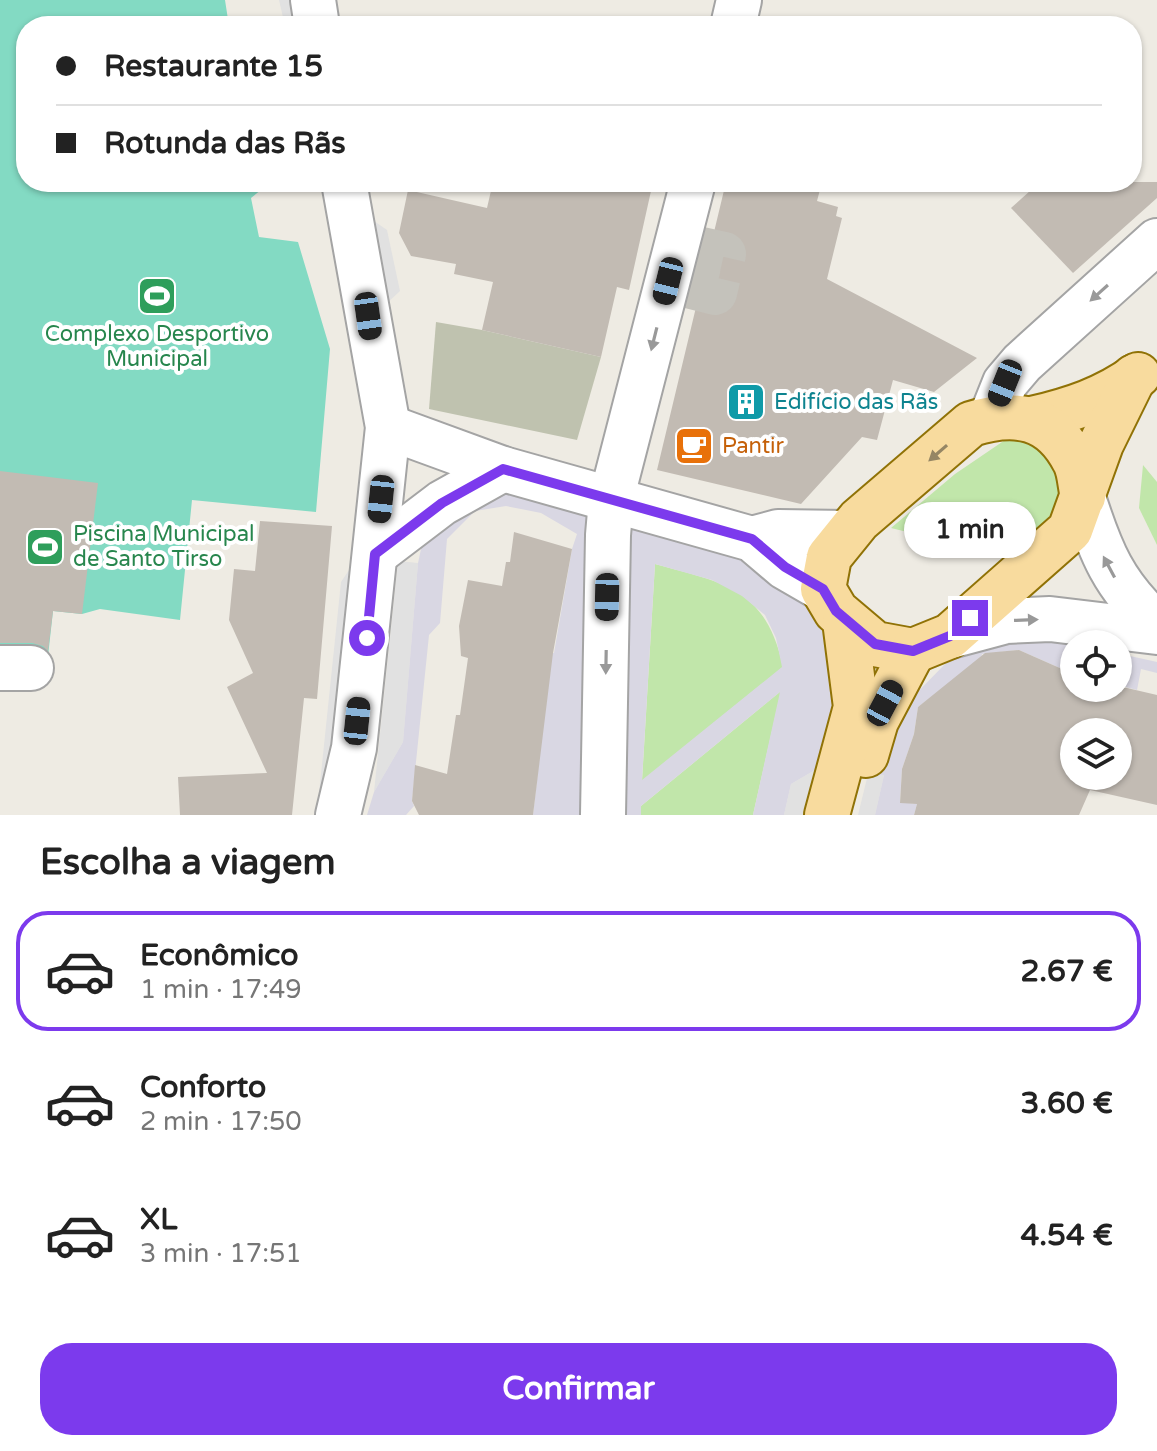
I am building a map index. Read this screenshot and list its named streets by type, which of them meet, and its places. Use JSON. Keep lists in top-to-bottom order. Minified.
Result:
{"places":{"sports":["Complexo Desportivo Municipal","Piscina Municipal de Santo Tirso"],"building":["Edifício das Rãs"],"cafe":["Pantir"]},"page":{"banner":["Restaurante 15","Rotunda das Rãs"],"bubble":"1 min","heading":"Escolha a viagem","list":[{"name":"Econômico","note":"1 min · 17:49","value":"2.67 €"},{"name":"Conforto","note":"2 min · 17:50","value":"3.60 €"},{"name":"XL","note":"3 min · 17:51","value":"4.54 €"}],"buttons":"Confirmar"}}
